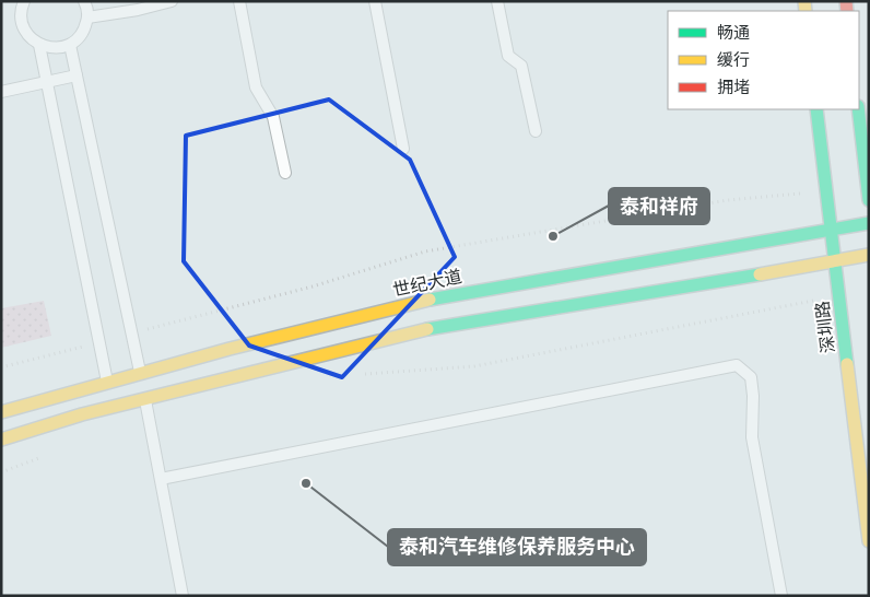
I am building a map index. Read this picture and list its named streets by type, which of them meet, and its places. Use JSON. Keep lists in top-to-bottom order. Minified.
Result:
{"streets":{"street":["世纪大道","深圳路"]},"crossings":[["世纪大道","深圳路"]],"places":["泰和祥府","泰和汽车维修保养服务中心"],"legend":["畅通","缓行","拥堵"]}
